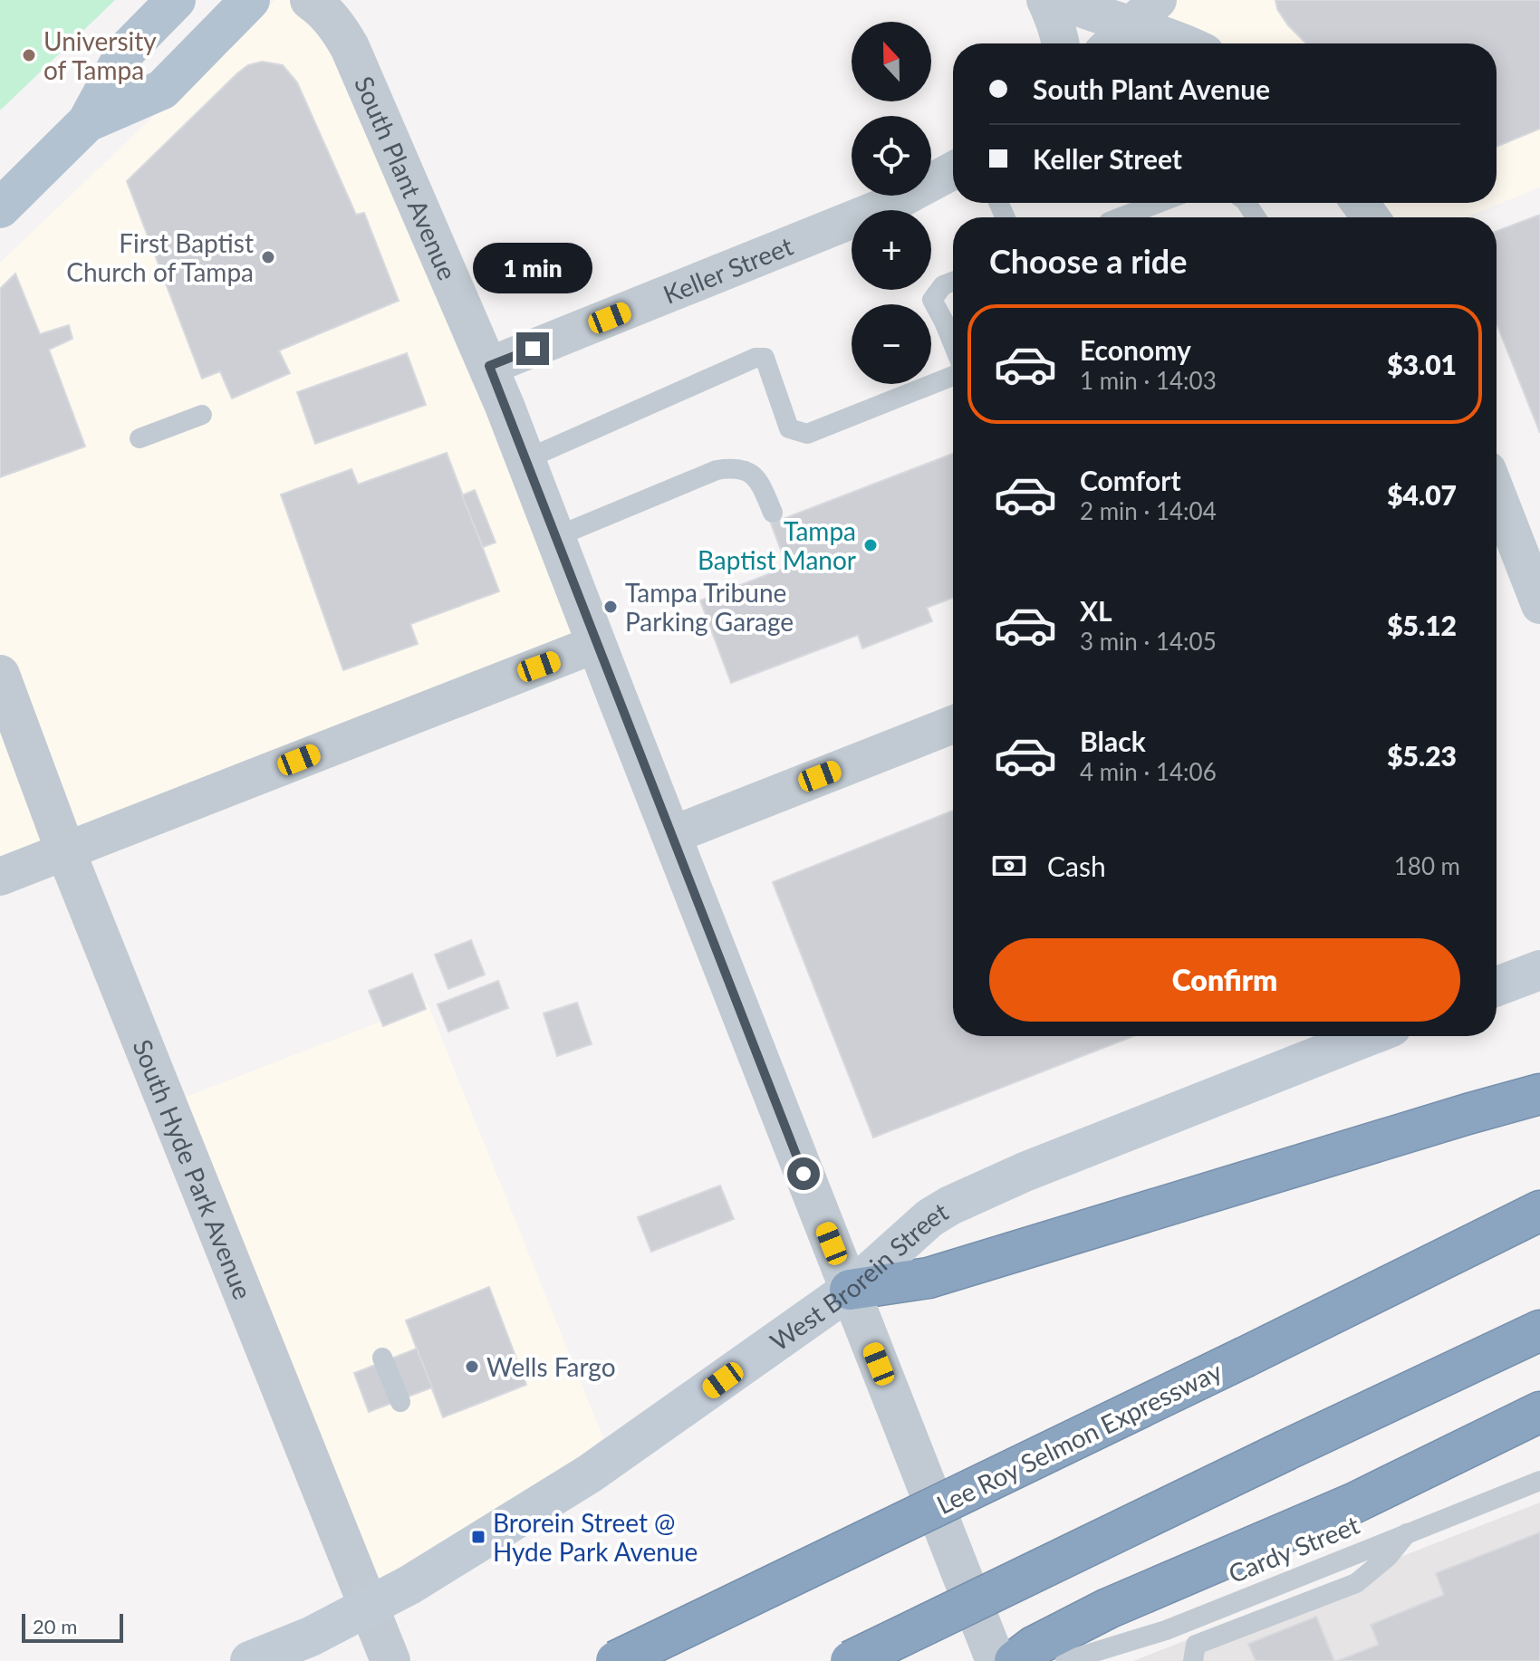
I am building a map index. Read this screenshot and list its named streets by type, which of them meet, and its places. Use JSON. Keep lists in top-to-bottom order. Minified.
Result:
{"streets":{"highway":["Lee Roy Selmon Expressway"],"main road":["West Brorein Street"],"street":["South Plant Avenue","Keller Street","South Hyde Park Avenue"],"lane":["Cardy Street"]},"crossings":[["South Plant Avenue","Keller Street"],["South Plant Avenue","West Brorein Street"],["South Hyde Park Avenue","West Brorein Street"]],"places":{"other":["University of Tampa","First Baptist Church of Tampa","Tampa Baptist Manor","Tampa Tribune Parking Garage","Wells Fargo"],"transit":["Brorein Street @ Hyde Park Avenue"]},"scale_bar":"20 m","north":"top","page":{"map_buttons":["+","−"],"banner":["South Plant Avenue","Keller Street"],"heading":"Choose a ride","bubble":"1 min","list":[{"name":"Economy","note":"1 min · 14:03","value":"$3.01"},{"name":"Comfort","note":"2 min · 14:04","value":"$4.07"},{"name":"XL","note":"3 min · 14:05","value":"$5.12"},{"name":"Black","note":"4 min · 14:06","value":"$5.23"}],"pay":["Cash","180 m"],"buttons":"Confirm","scale":"20 m"}}
